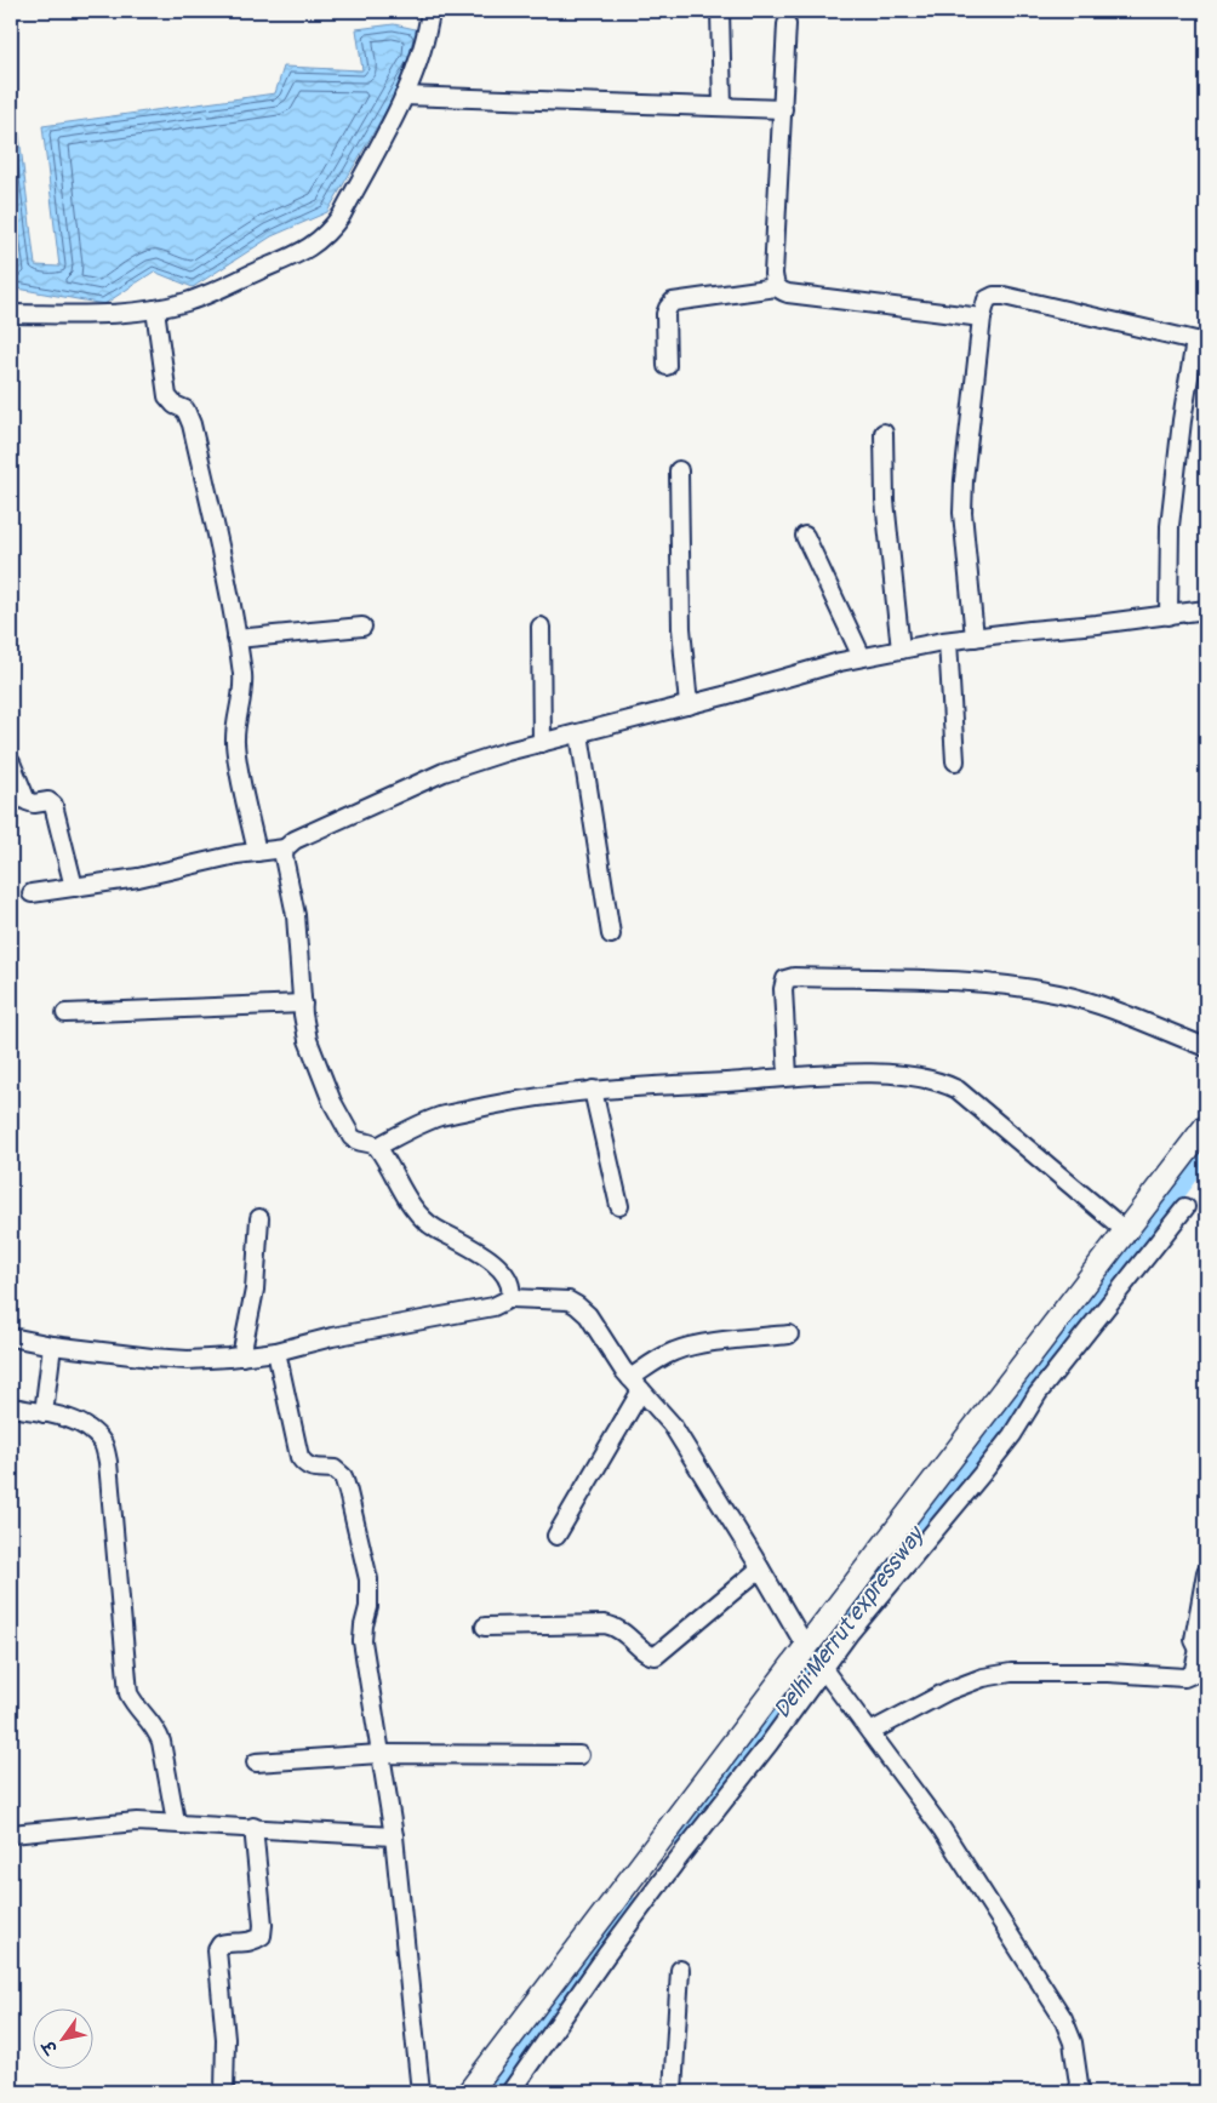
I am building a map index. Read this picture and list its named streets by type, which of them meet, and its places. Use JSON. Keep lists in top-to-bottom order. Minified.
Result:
{"water":["Delhi Merrut expressway"],"north":"bottom left"}
